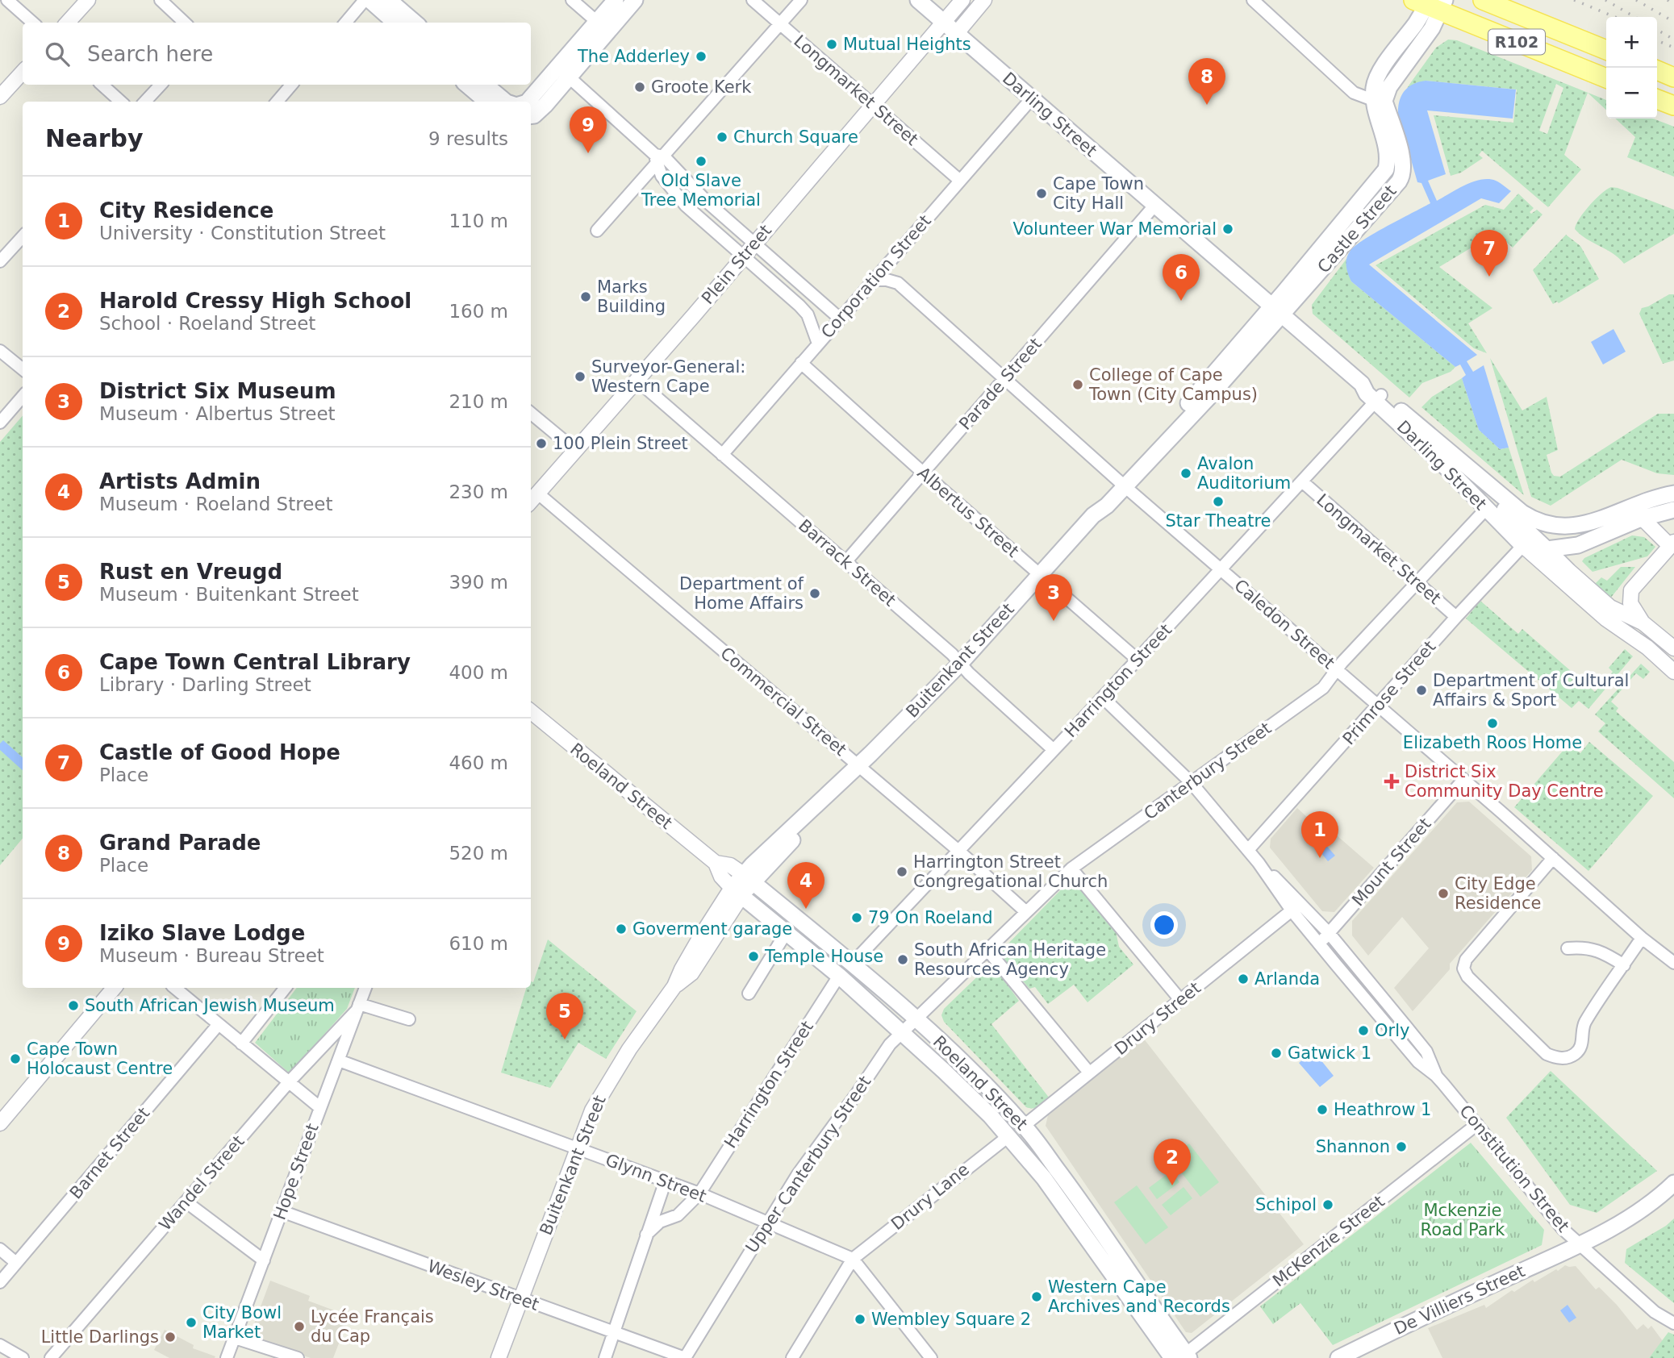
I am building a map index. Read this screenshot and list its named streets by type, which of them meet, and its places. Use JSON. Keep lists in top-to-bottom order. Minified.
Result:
{"streets":{"main road":["R102","Darling Street","Castle Street","Buitenkant Street","Roeland Street","De Villiers Street"],"street":["Longmarket Street","Plein Street","Corporation Street","Parade Street","Albertus Street","Barrack Street","Caledon Street","Harrington Street","Primrose Street","Commercial Street","Canterbury Street","Mount Street","Drury Street","Barnet Street","Upper Canterbury Street","Constitution Street","Hope Street","Glynn Street","Wandel Street","Drury Lane","McKenzie Street","Wesley Street"]},"crossings":[["Longmarket Street","Plein Street"],["Longmarket Street","Corporation Street"],["Longmarket Street","Harrington Street"],["Longmarket Street","Primrose Street"],["Longmarket Street","Canterbury Street"],["Darling Street","Castle Street"],["Darling Street","Plein Street"],["Darling Street","Corporation Street"],["Darling Street","Parade Street"],["Darling Street","Buitenkant Street"],["Darling Street","Harrington Street"],["Darling Street","Primrose Street"],["Darling Street","Canterbury Street"],["Castle Street","Buitenkant Street"],["Plein Street","Barrack Street"],["Plein Street","Commercial Street"],["Corporation Street","Albertus Street"],["Corporation Street","Barrack Street"],["Parade Street","Albertus Street"],["Parade Street","Barrack Street"],["Parade Street","Caledon Street"],["Albertus Street","Buitenkant Street"],["Albertus Street","Harrington Street"],["Barrack Street","Buitenkant Street"],["Barrack Street","Harrington Street"],["Caledon Street","Buitenkant Street"],["Caledon Street","Harrington Street"],["Caledon Street","Primrose Street"],["Caledon Street","Canterbury Street"],["Caledon Street","Mount Street"],["Buitenkant Street","Commercial Street"],["Buitenkant Street","Roeland Street"],["Buitenkant Street","Glynn Street"],["Buitenkant Street","Wesley Street"],["Harrington Street","Commercial Street"],["Harrington Street","Roeland Street"],["Harrington Street","Constitution Street"],["Harrington Street","Glynn Street"],["Primrose Street","Constitution Street"],["Commercial Street","Canterbury Street"],["Canterbury Street","Roeland Street"],["Canterbury Street","Upper Canterbury Street"],["Canterbury Street","Constitution Street"],["Roeland Street","Drury Street"],["Roeland Street","Upper Canterbury Street"],["Roeland Street","Drury Lane"],["Roeland Street","McKenzie Street"],["Mount Street","Constitution Street"],["Drury Street","Constitution Street"],["Upper Canterbury Street","Glynn Street"],["Upper Canterbury Street","Wesley Street"],["Constitution Street","McKenzie Street"],["Constitution Street","De Villiers Street"],["Hope Street","Glynn Street"],["Hope Street","Wandel Street"],["Hope Street","Wesley Street"],["Glynn Street","Drury Lane"]],"parks":["Mckenzie Road Park"],"places":{"other":["Mutual Heights","The Adderley","Groote Kerk","Church Square","Old Slave Tree Memorial","Cape Town City Hall","Volunteer War Memorial","Marks Building","Surveyor-General: Western Cape","College of Cape Town (City Campus)","100 Plein Street","Avalon Auditorium","Star Theatre","Department of Home Affairs","Department of Cultural Affairs & Sport","Elizabeth Roos Home","Harrington Street Congregational Church","City Edge Residence","79 On Roeland","Goverment garage","Temple House","South African Heritage Resources Agency","Arlanda","South African Jewish Museum","Orly","Gatwick 1","Cape Town Holocaust Centre","Heathrow 1","Shannon","Schipol","Western Cape Archives and Records","Wembley Square 2","City Bowl Market","Lycée Français du Cap","Little Darlings"],"health":["District Six Community Day Centre"]},"page":{"map_buttons":["+","−"],"search":"Search here","pins":["8","9","7","6","3","1","4","5","2"],"heading":["Nearby","9 results"],"list":[{"mark":"1","name":"City Residence","note":"University · Constitution Street","value":"110 m"},{"mark":"2","name":"Harold Cressy High School","note":"School · Roeland Street","value":"160 m"},{"mark":"3","name":"District Six Museum","note":"Museum · Albertus Street","value":"210 m"},{"mark":"4","name":"Artists Admin","note":"Museum · Roeland Street","value":"230 m"},{"mark":"5","name":"Rust en Vreugd","note":"Museum · Buitenkant Street","value":"390 m"},{"mark":"6","name":"Cape Town Central Library","note":"Library · Darling Street","value":"400 m"},{"mark":"7","name":"Castle of Good Hope","note":"Place","value":"460 m"},{"mark":"8","name":"Grand Parade","note":"Place","value":"520 m"},{"mark":"9","name":"Iziko Slave Lodge","note":"Museum · Bureau Street","value":"610 m"}]}}
